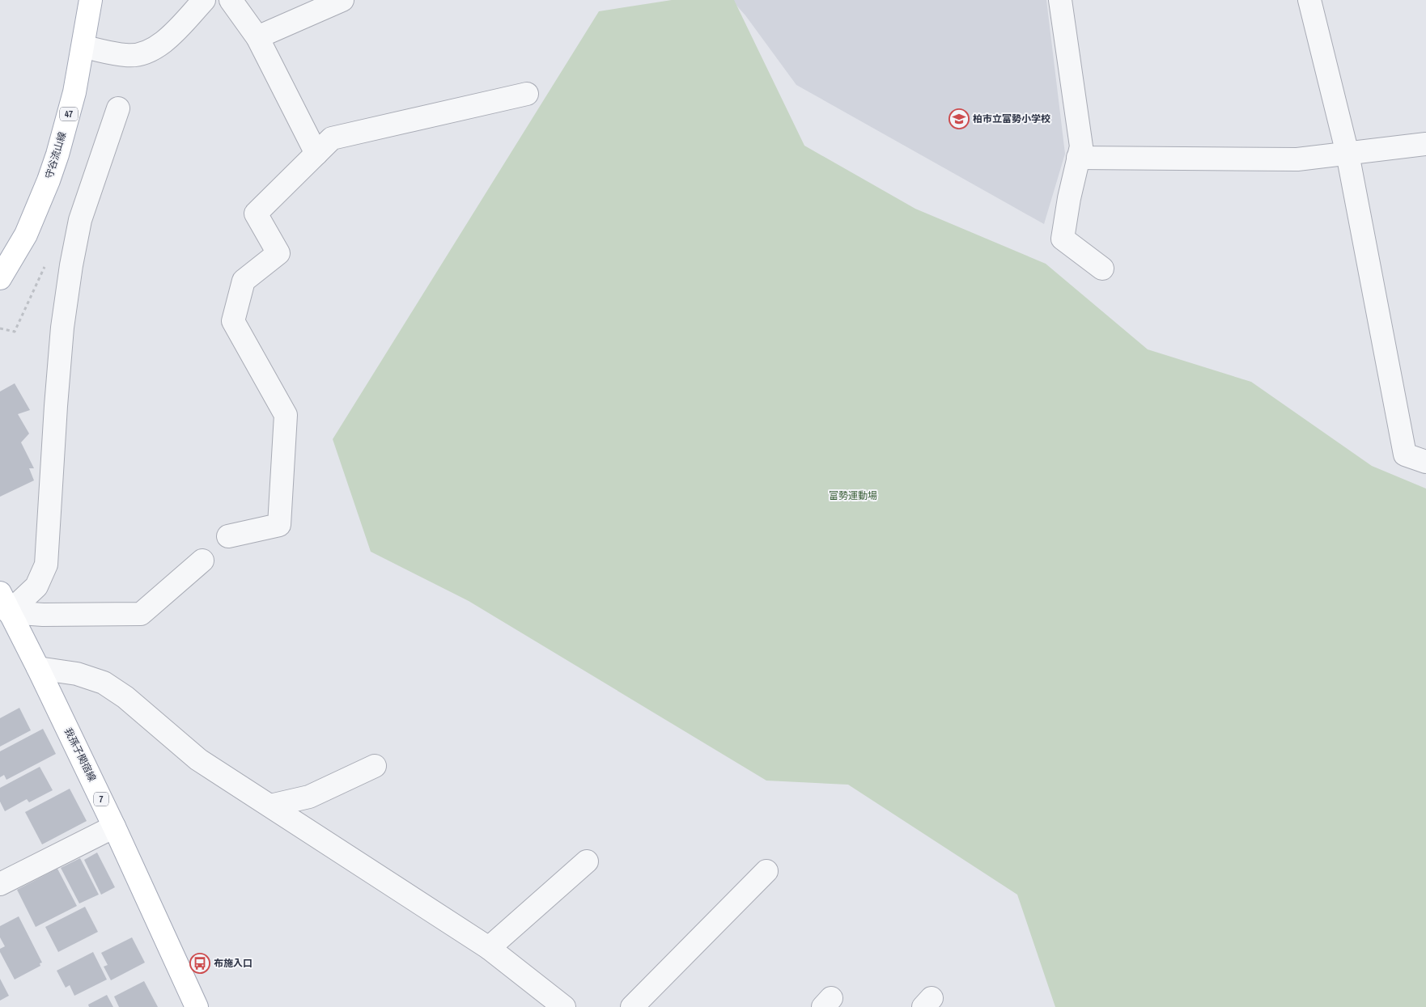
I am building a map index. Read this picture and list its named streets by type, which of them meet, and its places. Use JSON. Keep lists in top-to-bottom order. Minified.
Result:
{"streets":{"main road":["47","守谷流山線","我孫子関宿線","7"]},"parks":["富勢運動場"],"places":{"school or university":["柏市立富勢小学校"],"bus stop":["布施入口"]}}
